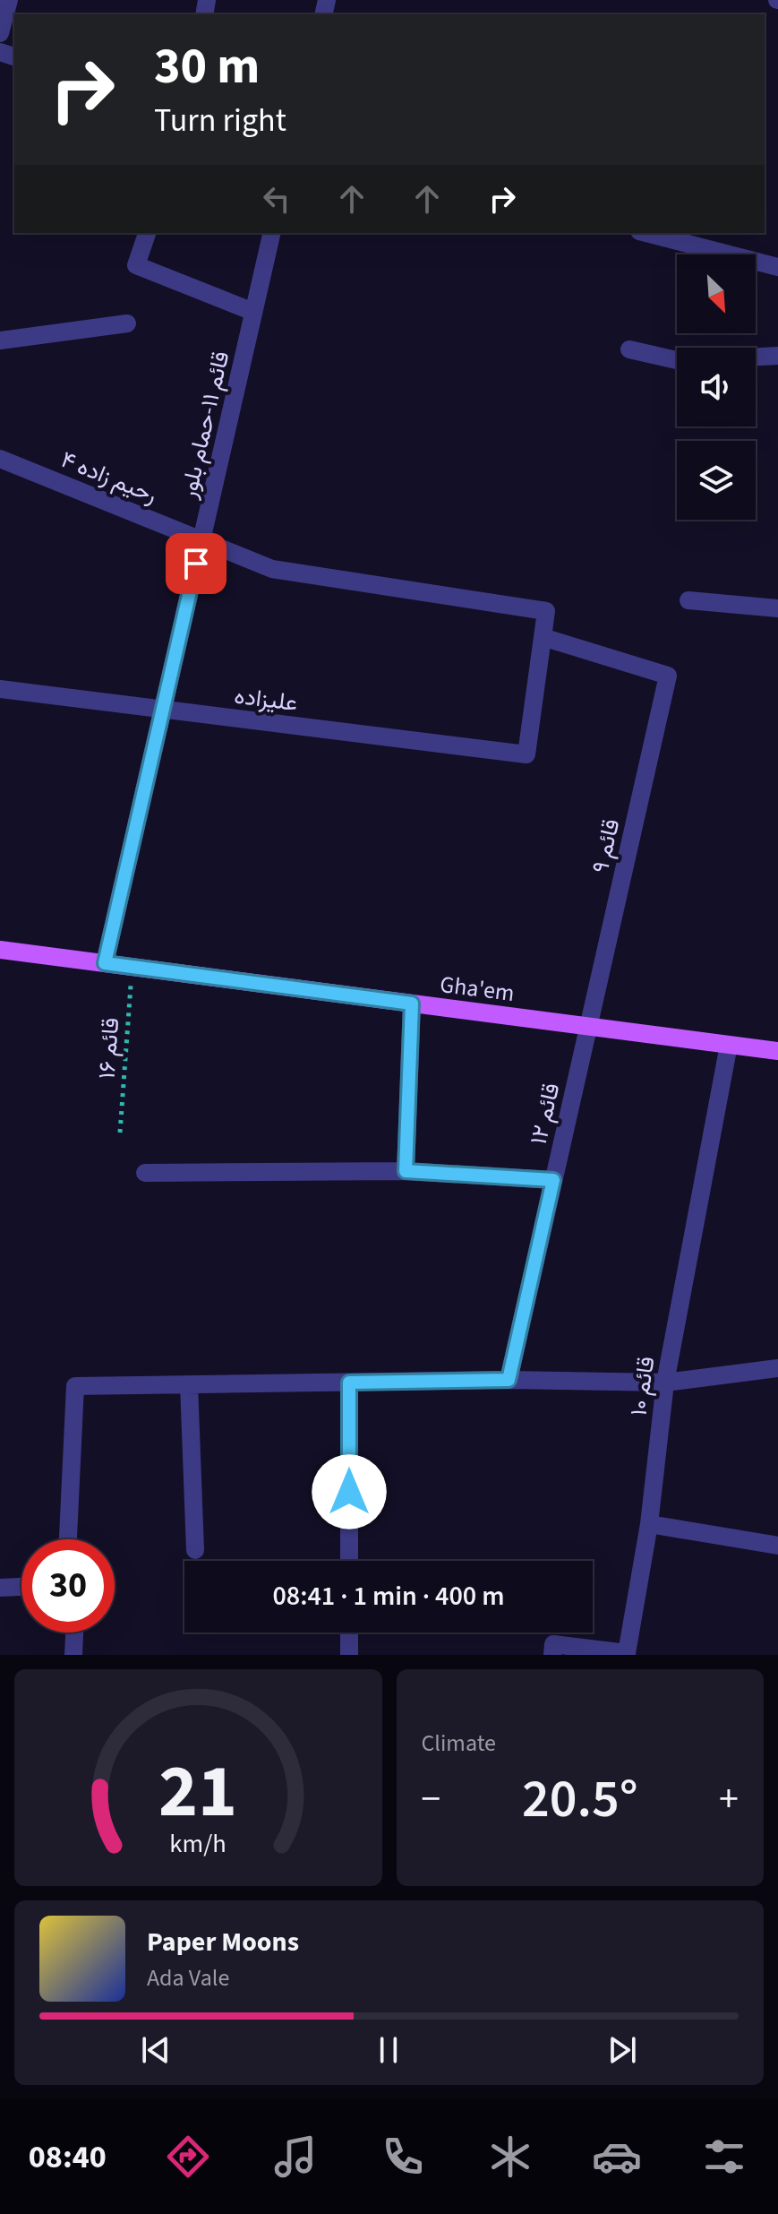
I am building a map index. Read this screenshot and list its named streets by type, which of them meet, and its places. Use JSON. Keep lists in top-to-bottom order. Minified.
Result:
{"streets":{"main road":["Gha'em"],"street":["قائم ۱۱-حمام بلور","رحیم زاده ۴","علیزاده","قائم ۹","قائم ۱۲","قائم ۱۰"],"path":["قائم ۱۶"]},"crossings":[["قائم ۱۱-حمام بلور","رحیم زاده ۴"],["قائم ۱۱-حمام بلور","علیزاده"],["قائم ۱۱-حمام بلور","Gha'em"],["رحیم زاده ۴","علیزاده"],["رحیم زاده ۴","قائم ۹"],["علیزاده","قائم ۹"],["قائم ۹","Gha'em"],["قائم ۹","قائم ۱۲"],["Gha'em","قائم ۱۶"],["Gha'em","قائم ۱۲"],["Gha'em","قائم ۱۰"]],"north":"bottom right","page":{"turn":["30 m","Turn right"],"limit":"30","trip":"08:41 · 1 min · 400 m","tile":"Climate","heat":["−","20.5°","+"],"song":["Paper Moons","Ada Vale"],"tabs":"08:40","gauge":["21","km/h"]}}
